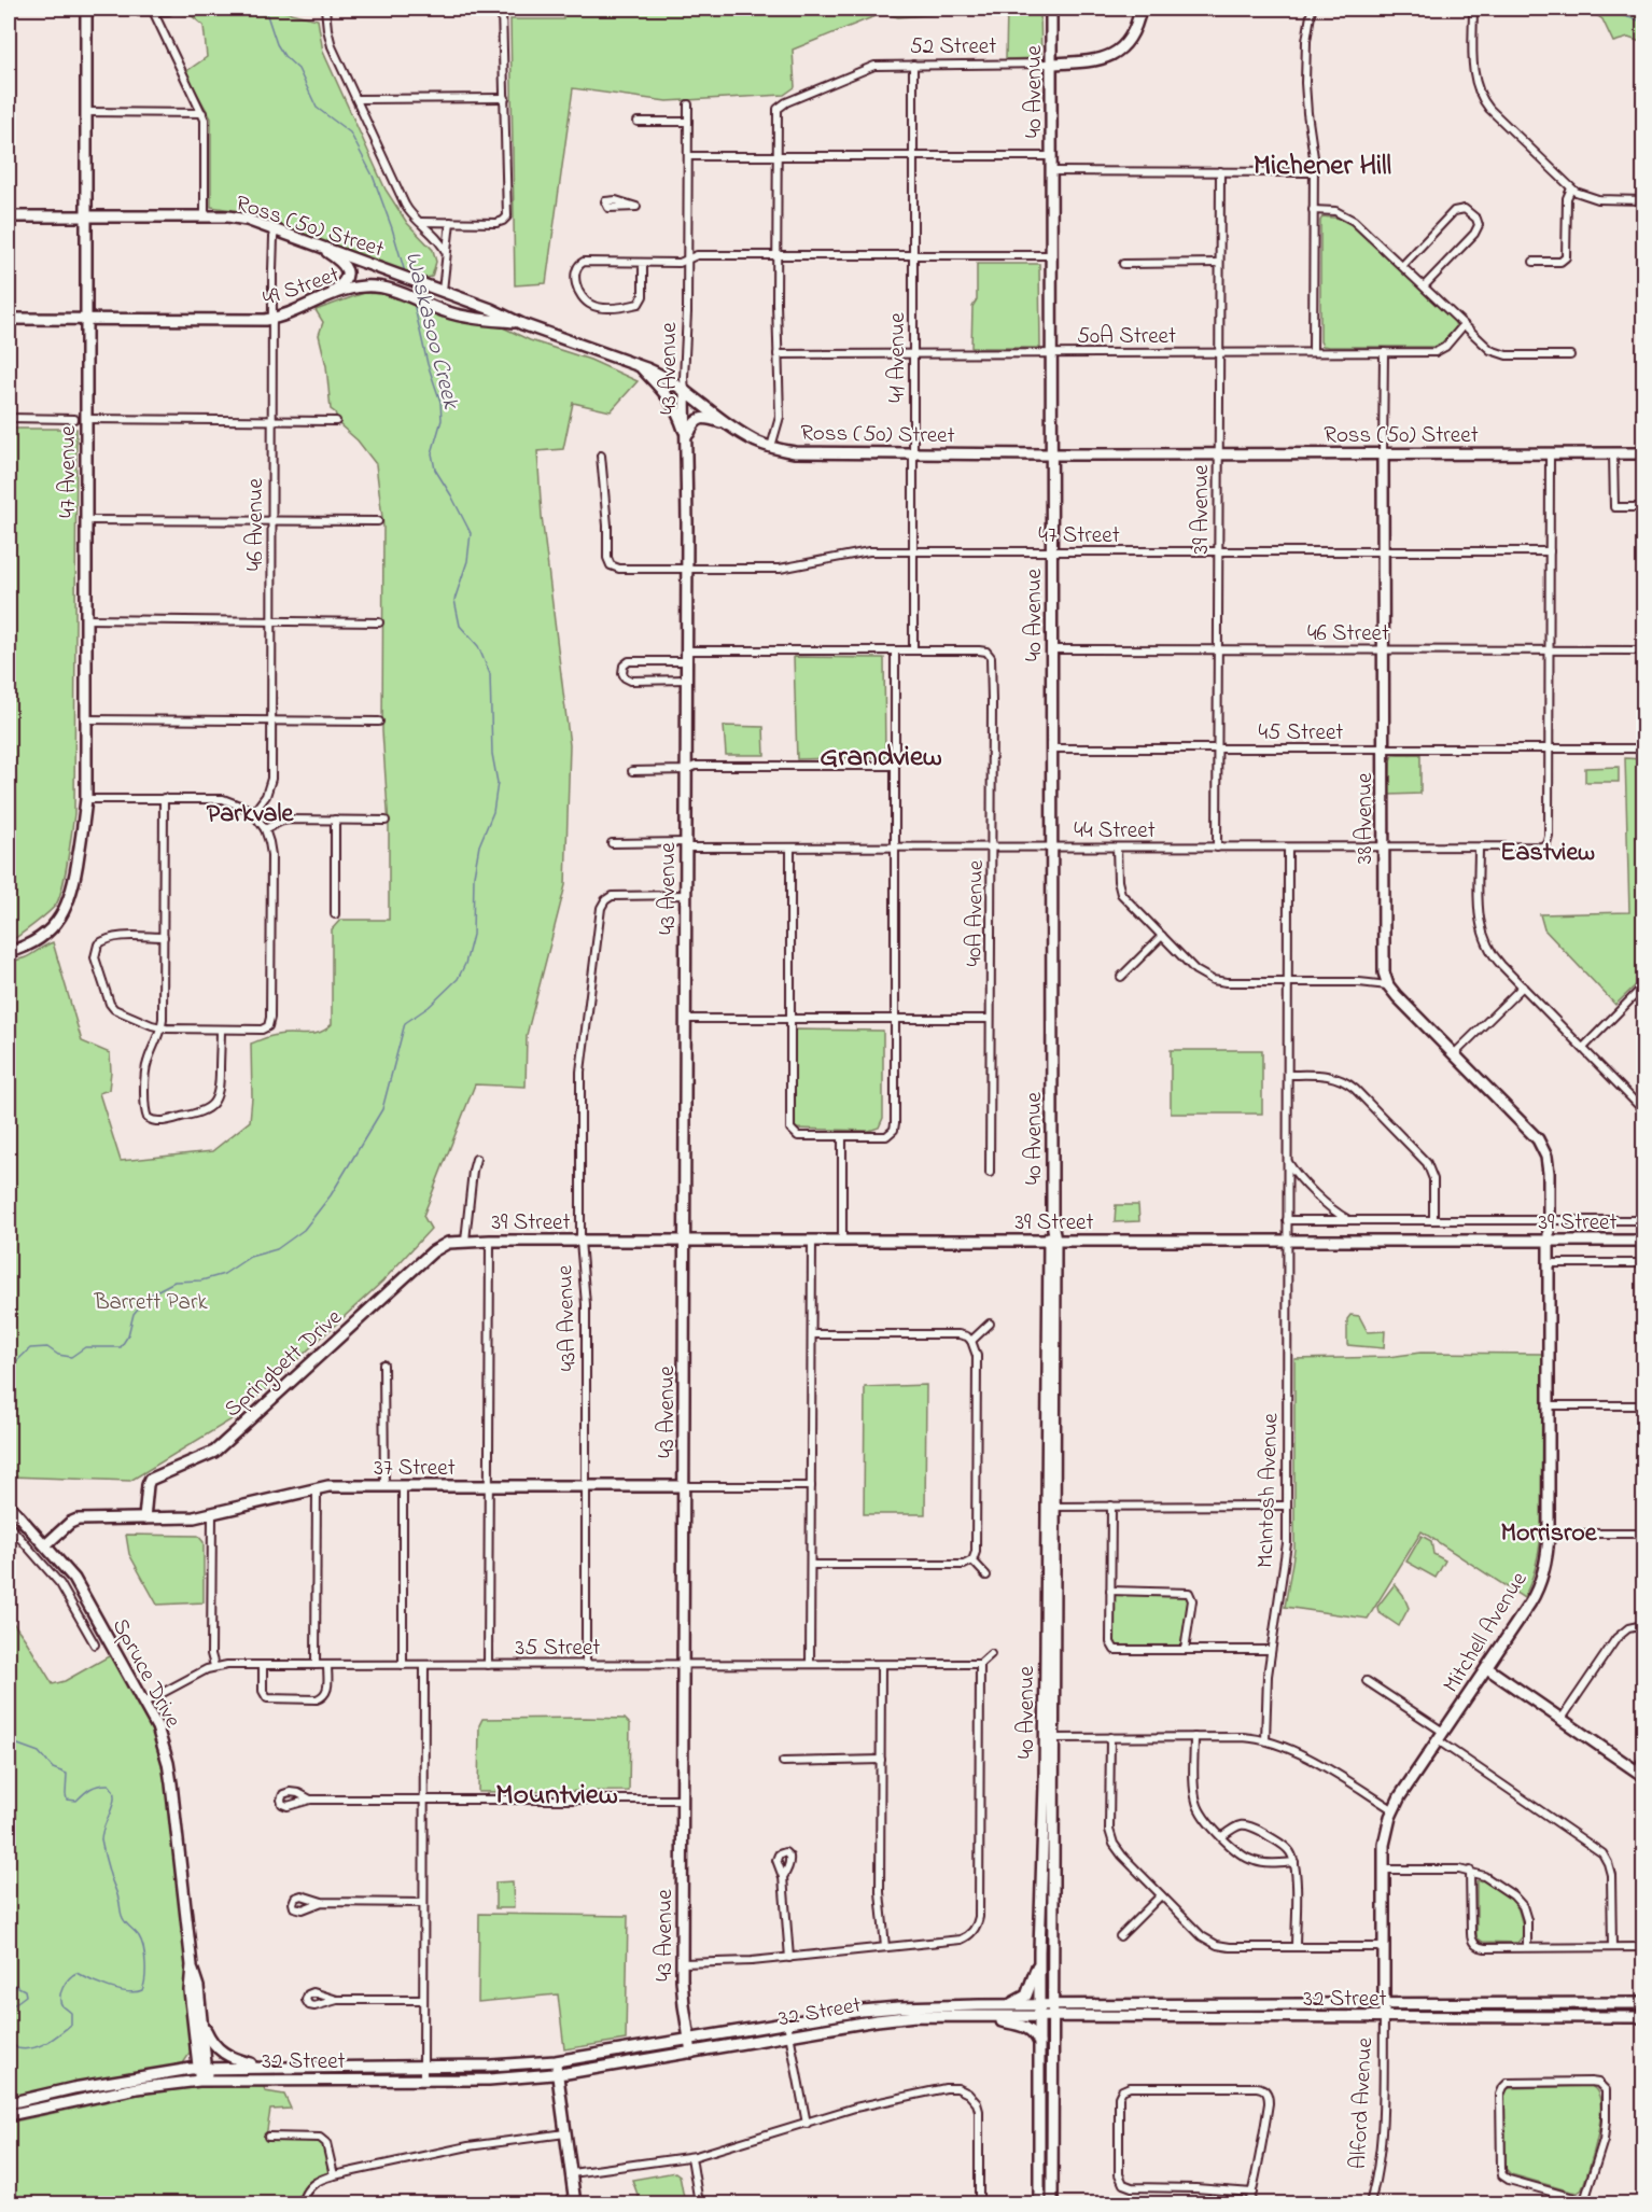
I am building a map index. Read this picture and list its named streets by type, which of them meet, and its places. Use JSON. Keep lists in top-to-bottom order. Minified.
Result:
{"streets":{"main road":["52 Street","40 Avenue","Ross (50) Street","49 Street","43 Avenue","47 Avenue","38 Avenue","39 Street","Springbett Drive","37 Street","Mitchell Avenue","Spruce Drive","32 Street","Alford Avenue"],"street":["50A Street","41 Avenue","39 Avenue","46 Avenue","47 Street","46 Street","45 Street","44 Street","40A Avenue","43A Avenue","McIntosh Avenue","35 Street"]},"crossings":[["52 Street","40 Avenue"],["52 Street","41 Avenue"],["40 Avenue","Ross (50) Street"],["40 Avenue","50A Street"],["40 Avenue","47 Street"],["40 Avenue","46 Street"],["40 Avenue","45 Street"],["40 Avenue","44 Street"],["40 Avenue","39 Street"],["40 Avenue","32 Street"],["Ross (50) Street","49 Street"],["Ross (50) Street","41 Avenue"],["Ross (50) Street","43 Avenue"],["Ross (50) Street","47 Avenue"],["Ross (50) Street","39 Avenue"],["Ross (50) Street","46 Avenue"],["Ross (50) Street","38 Avenue"],["49 Street","47 Avenue"],["49 Street","46 Avenue"],["50A Street","41 Avenue"],["50A Street","39 Avenue"],["50A Street","38 Avenue"],["41 Avenue","47 Street"],["41 Avenue","40A Avenue"],["43 Avenue","47 Street"],["43 Avenue","44 Street"],["43 Avenue","39 Street"],["43 Avenue","43A Avenue"],["43 Avenue","37 Street"],["43 Avenue","35 Street"],["43 Avenue","32 Street"],["39 Avenue","47 Street"],["39 Avenue","46 Street"],["39 Avenue","45 Street"],["39 Avenue","44 Street"],["47 Street","38 Avenue"],["46 Street","38 Avenue"],["45 Street","38 Avenue"],["45 Street","44 Street"],["38 Avenue","44 Street"],["44 Street","40A Avenue"],["44 Street","McIntosh Avenue"],["39 Street","43A Avenue"],["39 Street","Springbett Drive"],["39 Street","McIntosh Avenue"],["39 Street","Mitchell Avenue"],["43A Avenue","37 Street"],["43A Avenue","35 Street"],["Springbett Drive","37 Street"],["37 Street","Spruce Drive"],["Mitchell Avenue","32 Street"],["Mitchell Avenue","Alford Avenue"],["35 Street","Spruce Drive"],["Spruce Drive","32 Street"],["32 Street","Alford Avenue"]],"districts":["Michener Hill","Grandview","Parkvale","Eastview","Morrisroe","Mountview"],"water":["Waskasoo Creek"],"parks":["Barrett Park"]}
